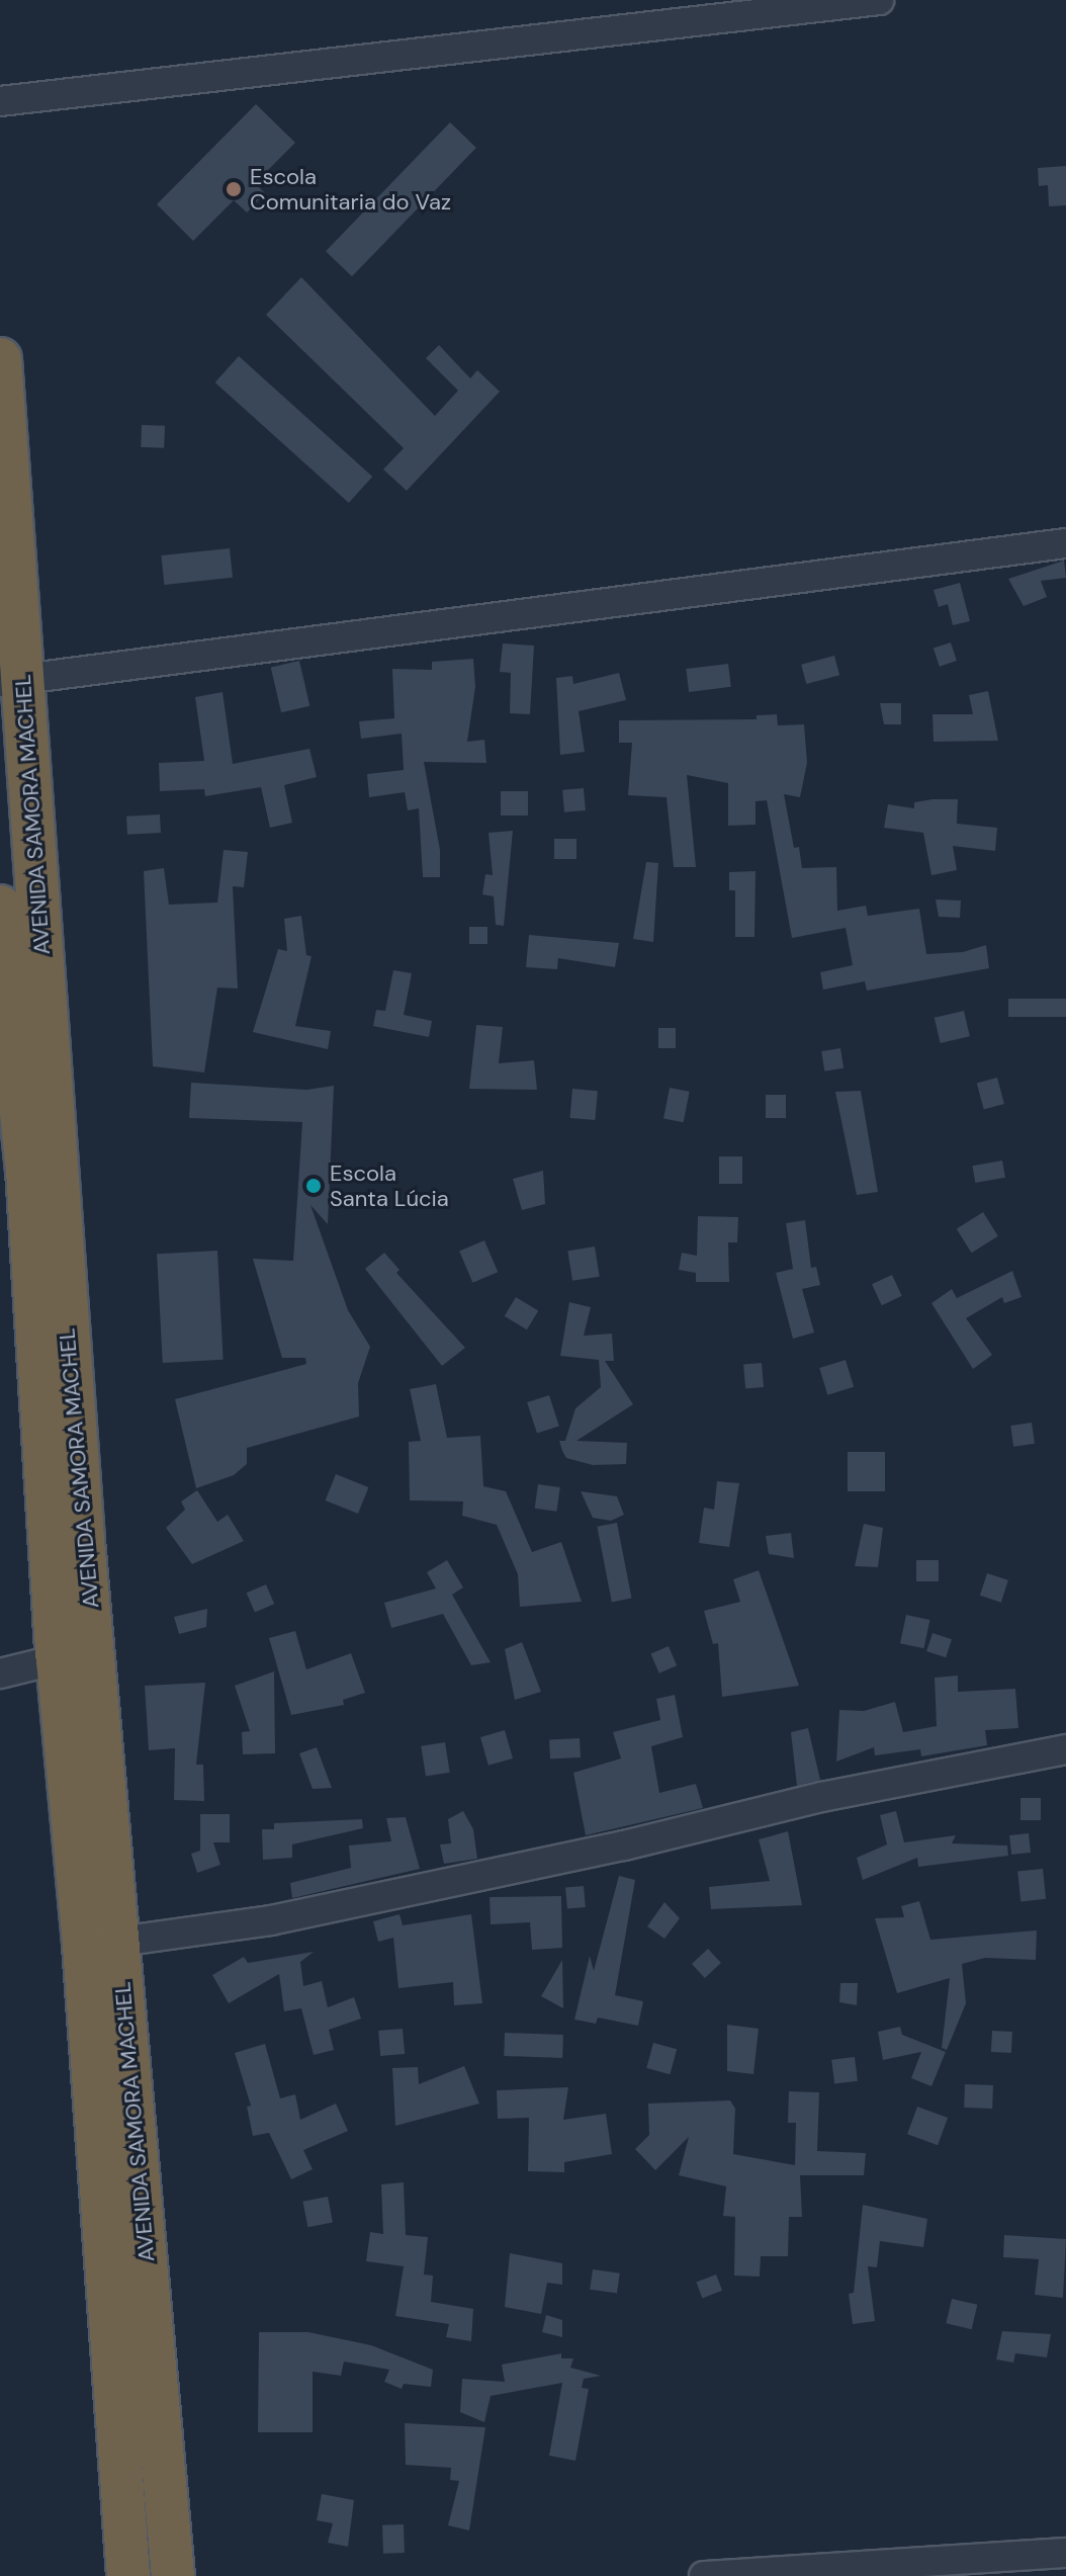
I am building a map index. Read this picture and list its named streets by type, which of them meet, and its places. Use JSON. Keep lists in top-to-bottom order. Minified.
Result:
{"streets":{"highway":["AVENIDA SAMORA MACHEL"]},"places":["Escola Comunitaria do Vaz","Escola Santa Lúcia"]}
